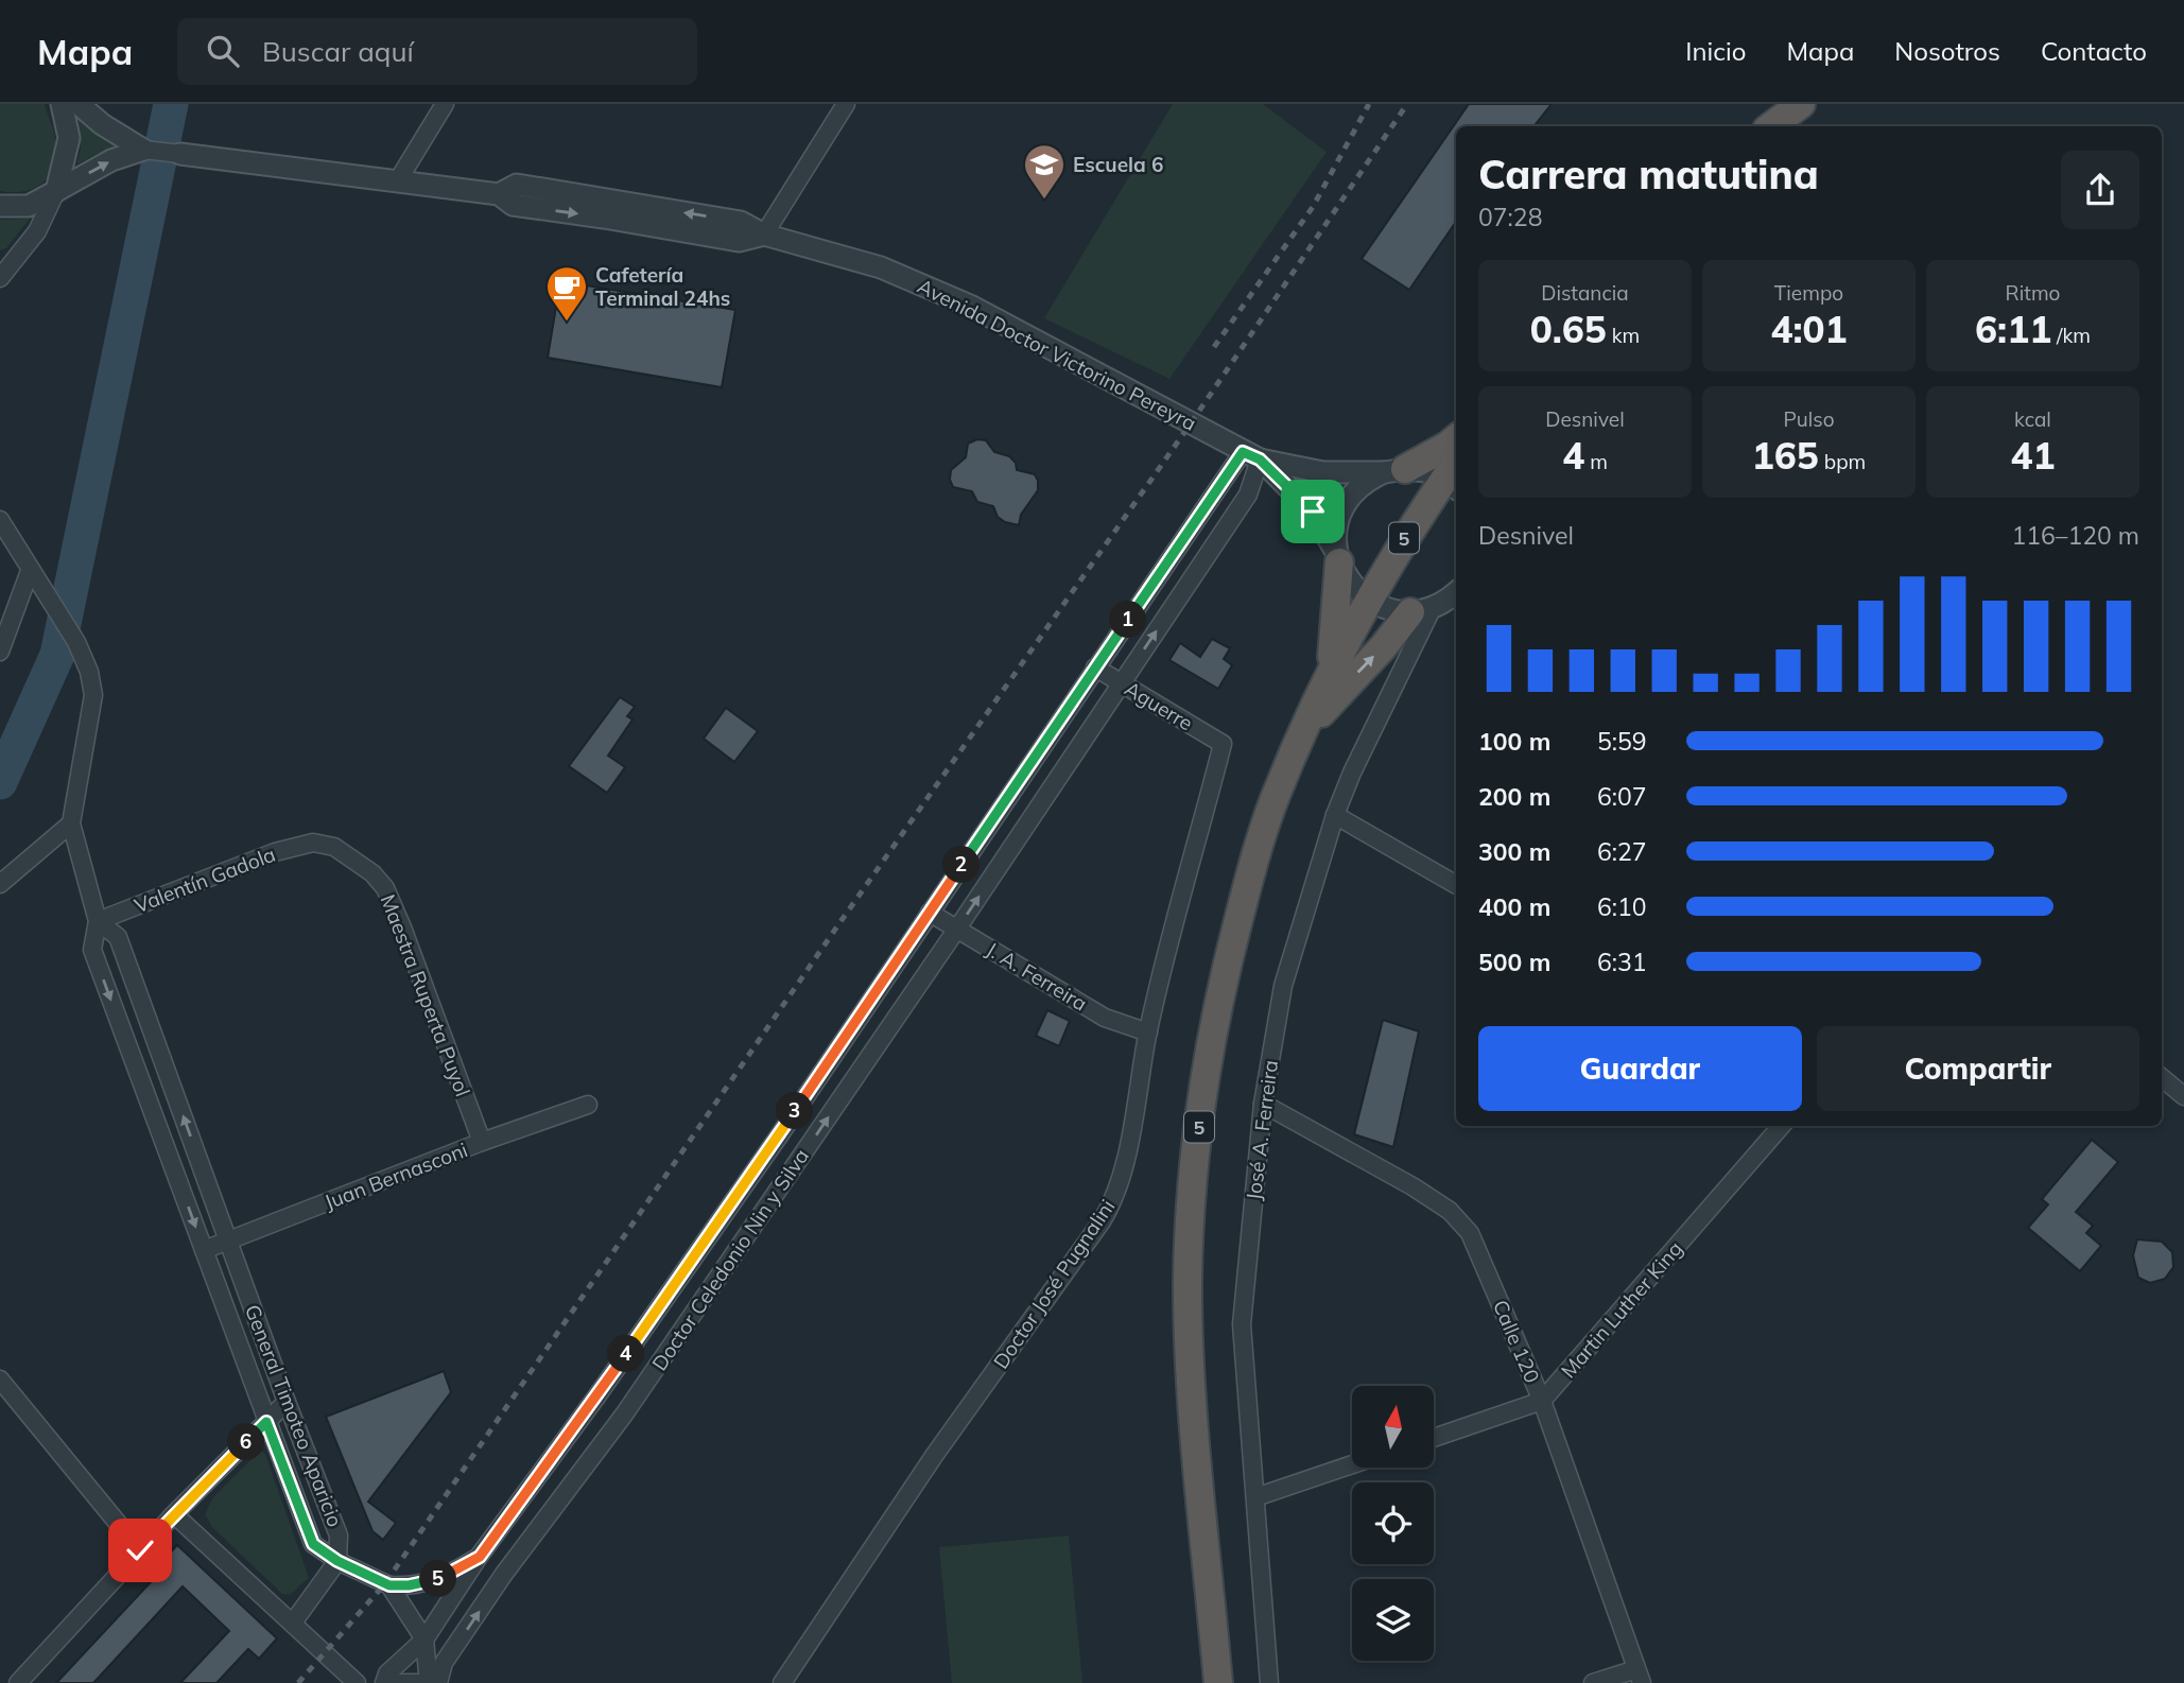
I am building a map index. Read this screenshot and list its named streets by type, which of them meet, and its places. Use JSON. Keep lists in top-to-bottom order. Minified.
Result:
{"streets":{"highway":["5"],"street":["Avenida Doctor Victorino Pereyra","Aguerre","Valentín Gadola","J. A. Ferreira","Maestra Ruperta Puyol","José A. Ferreira","Juan Bernasconi","Doctor Celedonio Nin y Silva","Doctor José Pugnalini","Martin Luther King","Calle 120","General Timoteo Aparicio"]},"crossings":[["Avenida Doctor Victorino Pereyra","Doctor Celedonio Nin y Silva"],["Aguerre","Doctor Celedonio Nin y Silva"],["Aguerre","Doctor José Pugnalini"],["Valentín Gadola","Maestra Ruperta Puyol"],["Valentín Gadola","General Timoteo Aparicio"],["J. A. Ferreira","Doctor Celedonio Nin y Silva"],["J. A. Ferreira","Doctor José Pugnalini"],["Maestra Ruperta Puyol","Juan Bernasconi"],["José A. Ferreira","Calle 120"],["Juan Bernasconi","General Timoteo Aparicio"],["Martin Luther King","Calle 120"]],"places":{"school or university":["Escuela 6"],"cafe":["Cafetería Terminal 24hs"]},"north":"top","page":{"header":"Mapa","search":"Buscar aquí","nav":["Inicio","Mapa","Nosotros","Contacto"],"heading":["Carrera matutina","07:28"],"stats":[["Distancia","0.65 km"],["Tiempo","4:01"],["Ritmo","6:11 /km"],["Desnivel","4 m"],["Pulso","165 bpm"],["kcal","41"]],"chart":["Desnivel","116–120 m"],"pins":["1","2","3","4","6","5"],"list":[{"name":"100 m","note":"5:59"},{"name":"200 m","note":"6:07"},{"name":"300 m","note":"6:27"},{"name":"400 m","note":"6:10"},{"name":"500 m","note":"6:31"}],"buttons":["Guardar","Compartir"]}}
